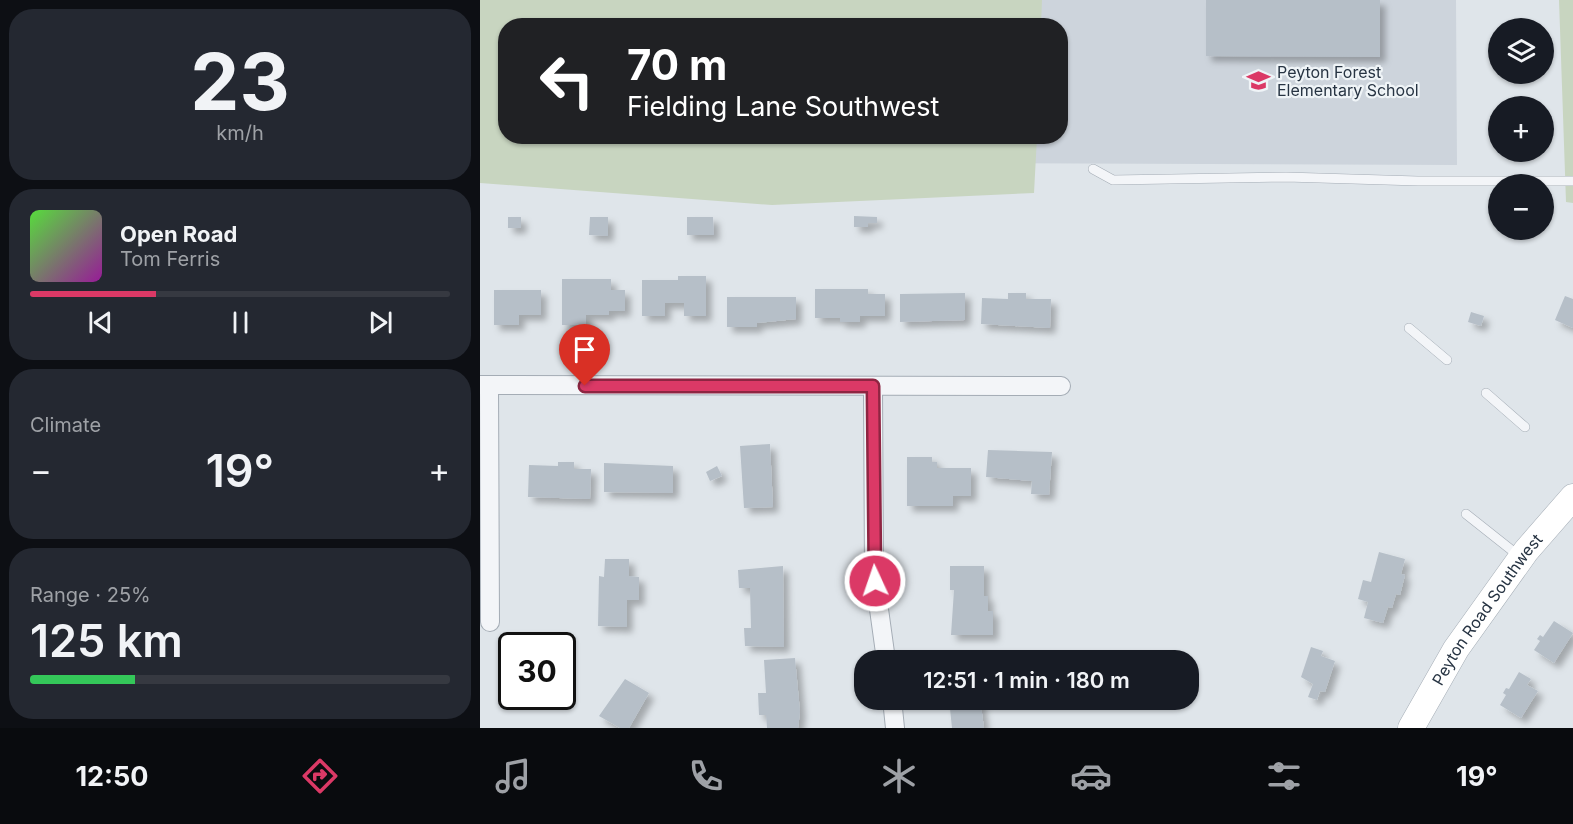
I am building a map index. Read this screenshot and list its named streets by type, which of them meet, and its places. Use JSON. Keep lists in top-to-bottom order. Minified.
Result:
{"streets":{"street":["Peyton Road Southwest"]},"places":{"school or university":["Peyton Forest Elementary School"]},"page":{"tile":[["23","km/h"],"Climate",["Range · 25%","125 km"]],"map_buttons":["+","−"],"turn":["70 m","Fielding Lane Southwest"],"song":["Open Road","Tom Ferris"],"heat":["−","19°","+"],"limit":"30","trip":"12:51 · 1 min · 180 m","tabs":["12:50","19°"]}}
